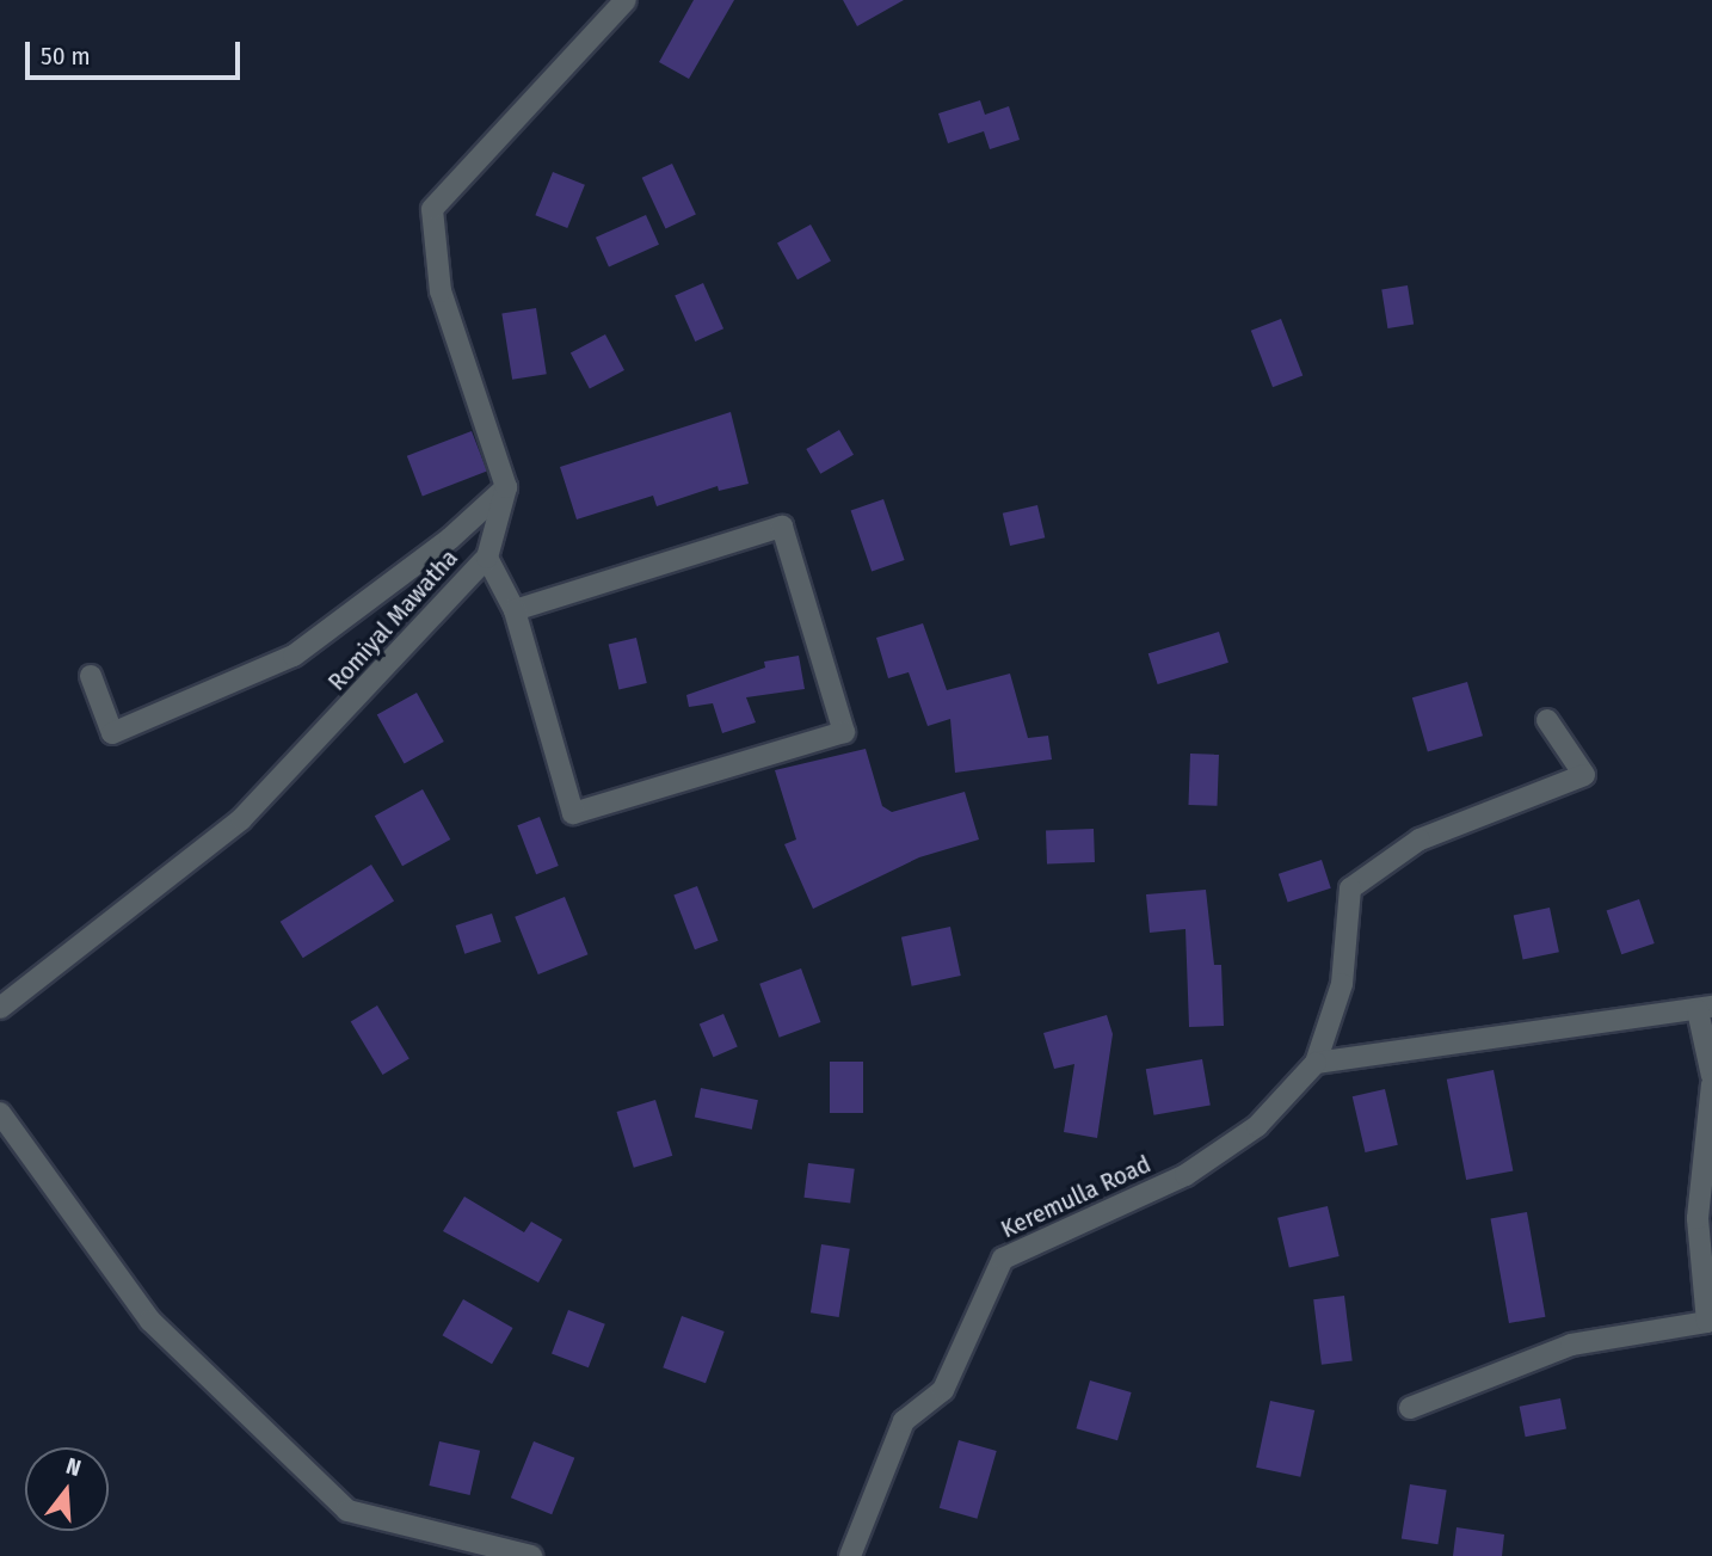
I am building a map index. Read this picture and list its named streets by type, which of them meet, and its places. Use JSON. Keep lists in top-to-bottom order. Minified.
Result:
{"streets":{"street":["Romiyal Mawatha","Keremulla Road"]},"scale_bar":"50 m","north":"top"}
